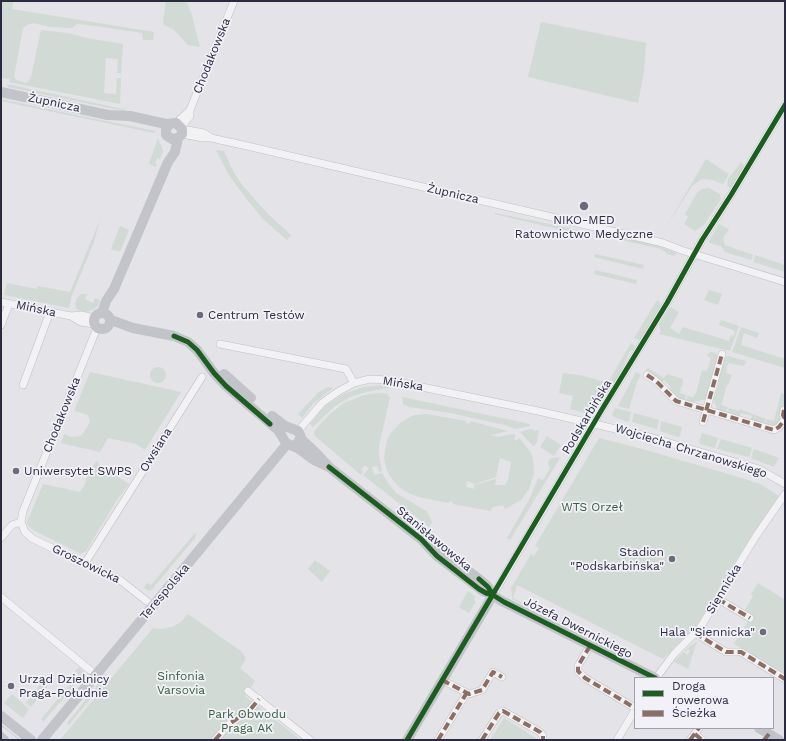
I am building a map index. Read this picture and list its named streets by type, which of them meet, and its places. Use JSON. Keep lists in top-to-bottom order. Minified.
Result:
{"streets":{"street":["Chodakowska","Żupnicza","Mińska","Podskarbińska","Owsiana","Wojciecha Chrzanowskiego","Stanisławowska","Groszowicka","Siennicka","Terespolska","Józefa Dwernickiego"]},"crossings":[["Chodakowska","Żupnicza"],["Chodakowska","Mińska"],["Chodakowska","Groszowicka"],["Żupnicza","Podskarbińska"],["Mińska","Podskarbińska"],["Mińska","Wojciecha Chrzanowskiego"],["Mińska","Stanisławowska"],["Mińska","Terespolska"],["Podskarbińska","Wojciecha Chrzanowskiego"],["Podskarbińska","Stanisławowska"],["Podskarbińska","Józefa Dwernickiego"],["Owsiana","Groszowicka"],["Stanisławowska","Terespolska"],["Stanisławowska","Józefa Dwernickiego"],["Groszowicka","Terespolska"]],"parks":["WTS Orzeł","Sinfonia Varsovia","Park Obwodu Praga AK"],"places":["NIKO-MED Ratownictwo Medyczne","Centrum Testów","Uniwersytet SWPS","Stadion \"Podskarbińska\"","Hala \"Siennicka\"","Urząd Dzielnicy Praga-Południe"],"legend":["Droga rowerowa","Ścieżka"]}
